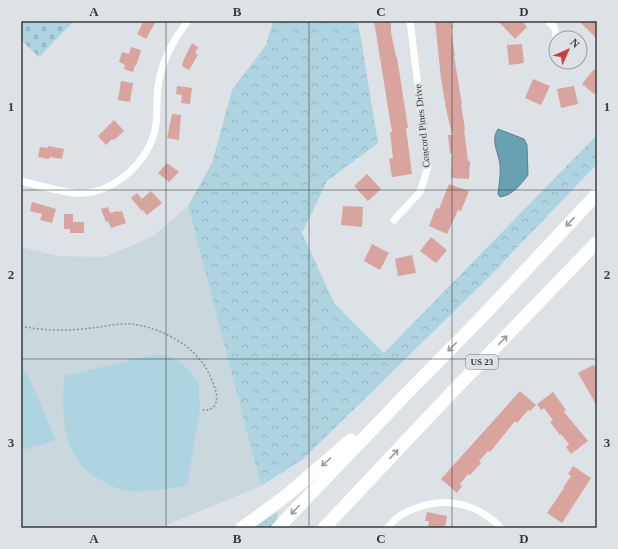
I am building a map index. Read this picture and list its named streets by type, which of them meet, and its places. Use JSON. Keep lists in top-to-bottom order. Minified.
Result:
{"streets":{"highway":["US 23"],"street":["Concord Pines Drive"]},"north":"top right","grid":{"columns":["A","B","C","D"],"rows":["1","2","3"]}}
